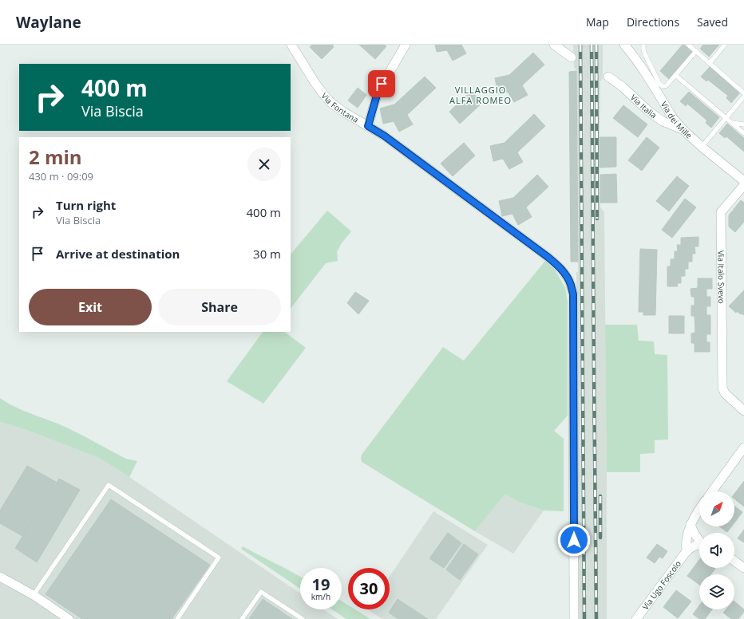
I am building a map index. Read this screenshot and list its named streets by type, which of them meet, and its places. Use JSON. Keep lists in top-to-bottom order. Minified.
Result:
{"streets":{"street":["Via Italia","Via Fontana","Via dei Mille","Via Italo Svevo","Via Ugo Foscolo"]},"crossings":[["Via Italia","Via dei Mille"]],"districts":["VILLAGGIO ALFA ROMEO"],"north":"top right","page":{"header":"Waylane","nav":["Map","Directions","Saved"],"turn":["400 m","Via Biscia"],"heading":["2 min","430 m · 09:09"],"list":[{"name":"Turn right","note":"Via Biscia","value":"400 m"},{"name":"Arrive at destination","value":"30 m"}],"buttons":["Exit","Share"],"speed":"19 km/h","limit":"30"}}
